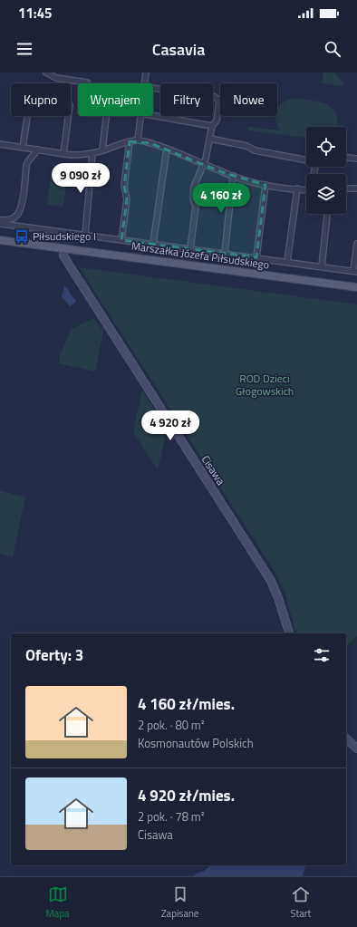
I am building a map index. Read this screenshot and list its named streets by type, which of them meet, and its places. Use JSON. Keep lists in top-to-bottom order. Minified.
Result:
{"streets":{"main road":["Marszałka Józefa Piłsudskiego"],"street":["Cisawa"]},"crossings":[["Marszałka Józefa Piłsudskiego","Cisawa"]],"parks":["ROD Dzieci Głogowskich"],"places":{"bus stop":["Piłsudskiego I"]},"page":{"status":"11:45","header":"Casavia","chip":["Kupno","Wynajem","Filtry","Nowe"],"price":["9 090 zł","4 160 zł","4 920 zł"],"heading":"Oferty: 3","list":[{"name":"4 160 zł/mies.","note":"2 pok. · 80 m² · Kosmonautów Polskich"},{"name":"4 920 zł/mies.","note":"2 pok. · 78 m² · Cisawa"}],"tabs":["Mapa","Zapisane","Start"]}}
